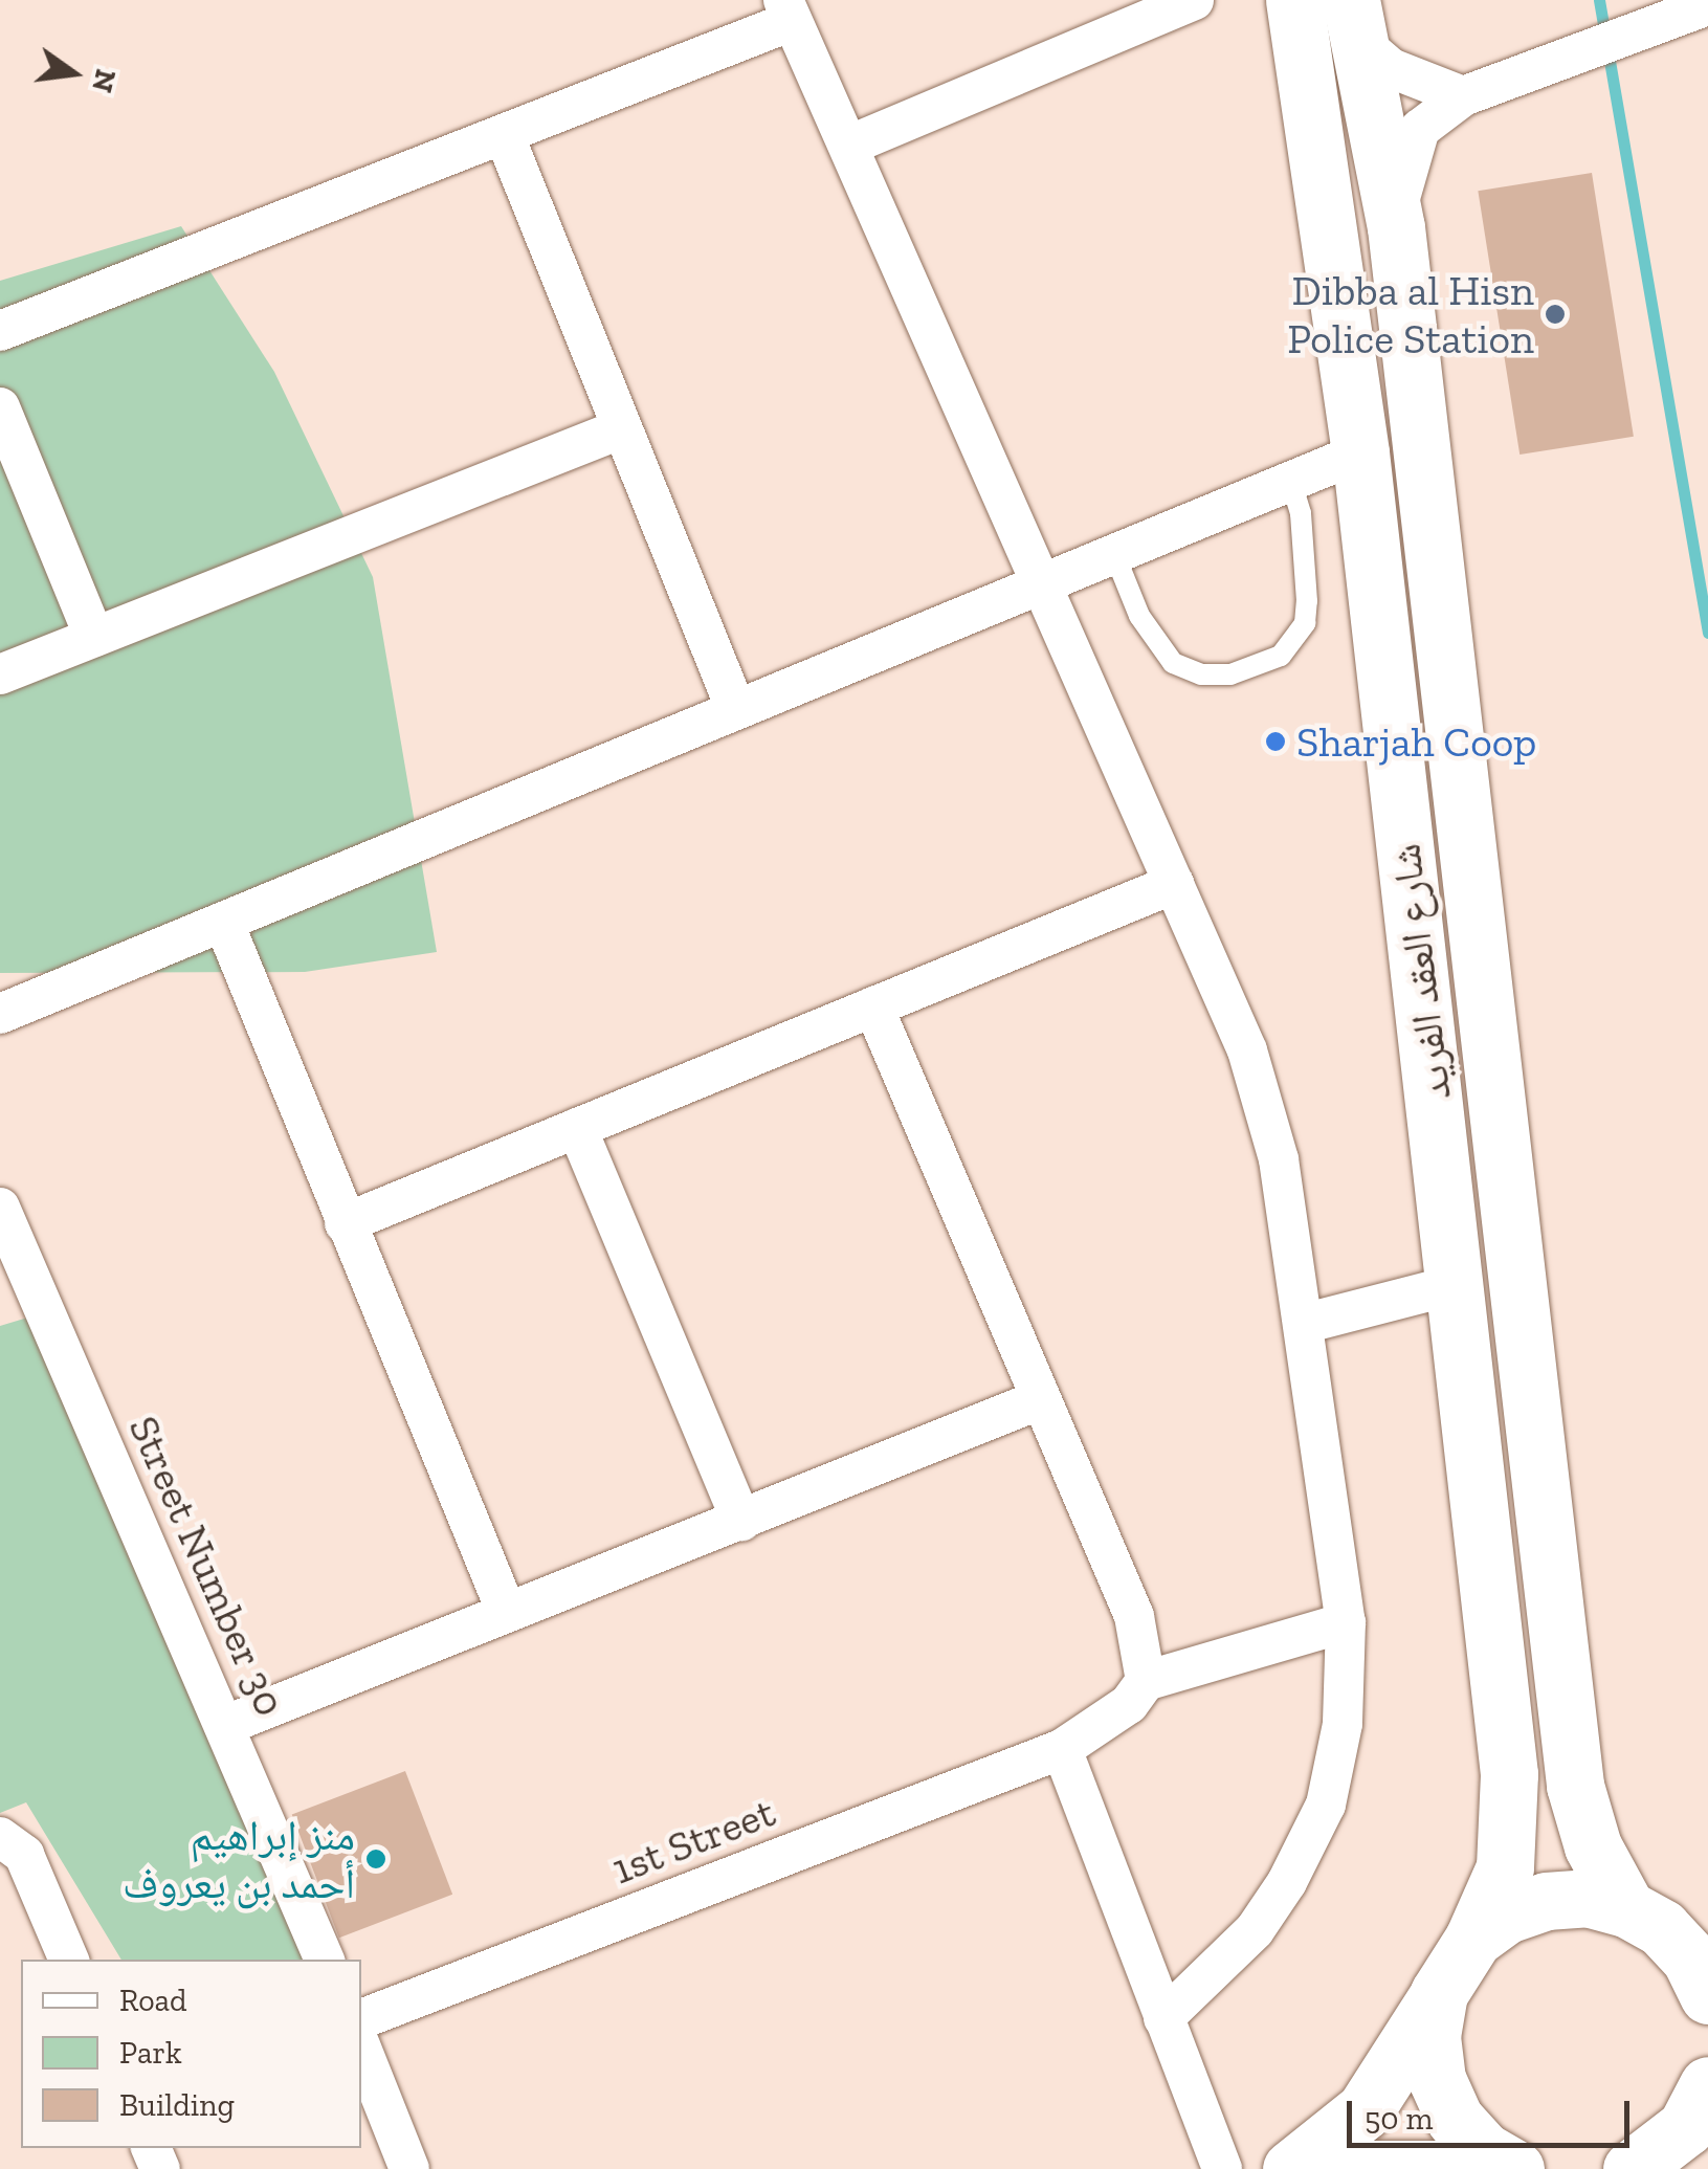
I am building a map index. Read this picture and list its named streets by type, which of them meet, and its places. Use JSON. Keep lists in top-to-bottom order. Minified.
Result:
{"streets":{"main road":["شارع العقد الفريد"],"street":["Street Number 30","1st Street"]},"places":["Dibba al Hisn Police Station","Sharjah Coop","منز إبراهيم أحمد بن يعروف"],"legend":["Road","Park","Building"],"scale_bar":"50 m","north":"right"}
